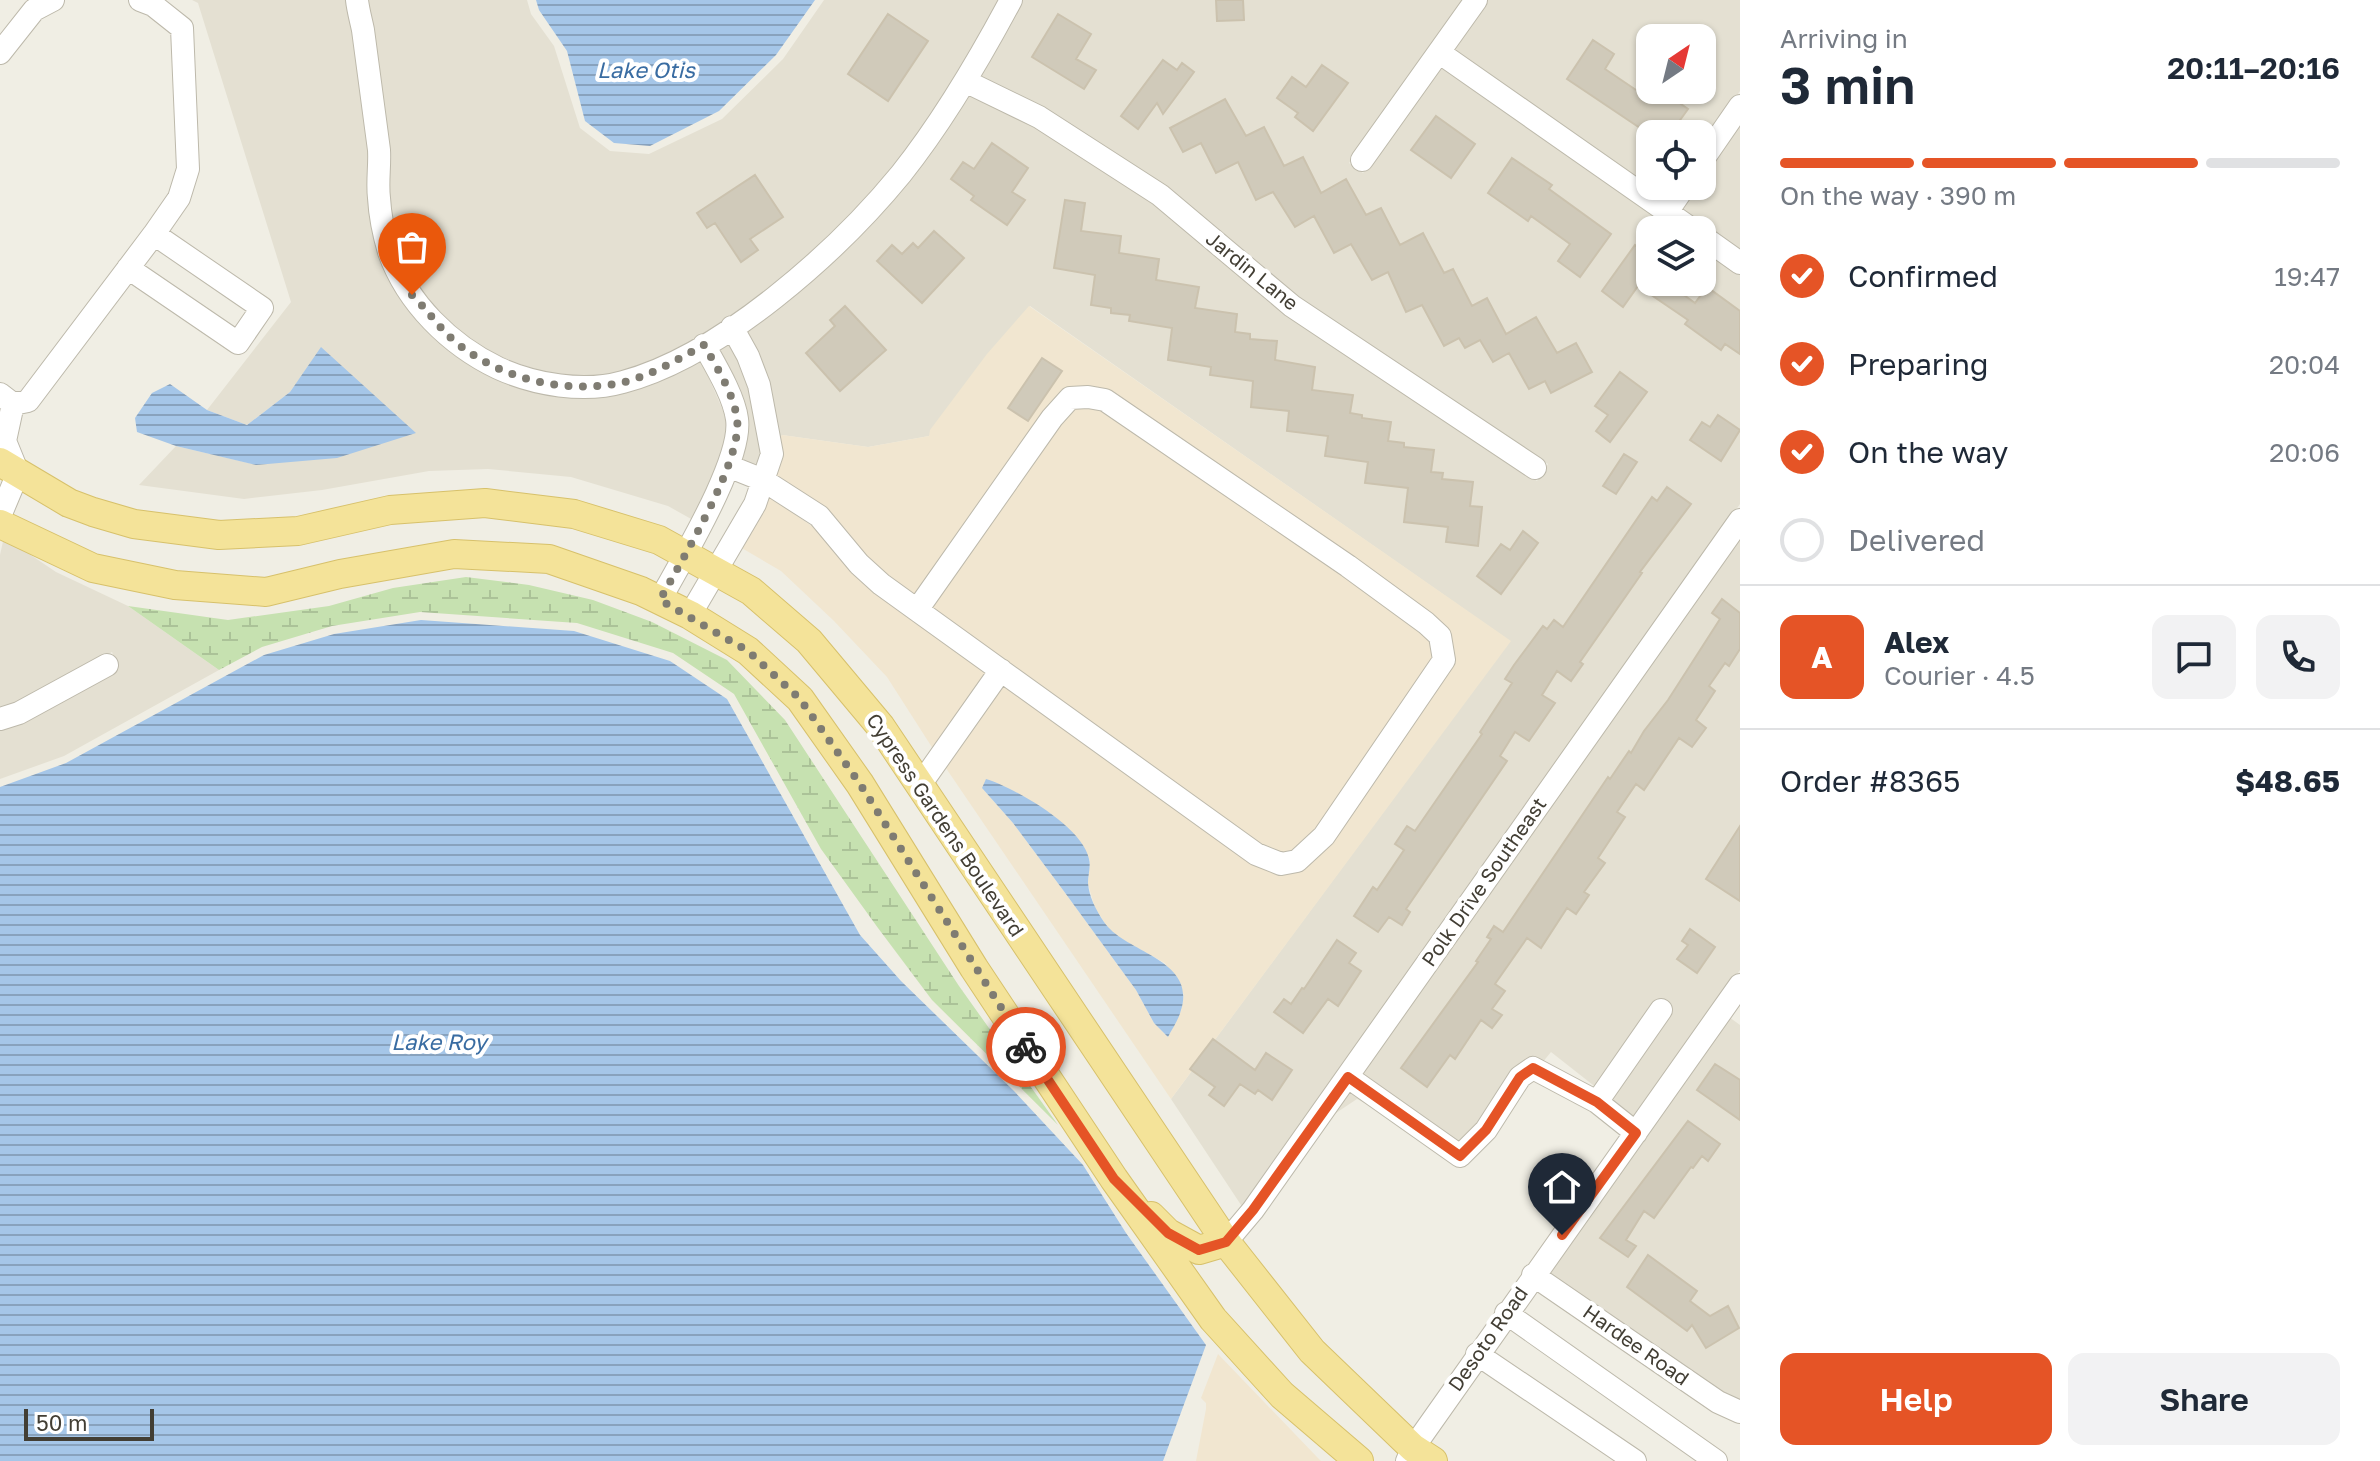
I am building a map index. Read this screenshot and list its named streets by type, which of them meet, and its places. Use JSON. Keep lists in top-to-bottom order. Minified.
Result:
{"streets":{"main road":["Cypress Gardens Boulevard"],"street":["Jardin Lane","Polk Drive Southeast","Desoto Road","Hardee Road"]},"crossings":[["Cypress Gardens Boulevard","Polk Drive Southeast"],["Cypress Gardens Boulevard","Desoto Road"],["Desoto Road","Hardee Road"]],"water":["Lake Otis","Lake Roy"],"scale_bar":"50 m","north":"top right","page":{"heading":["3 min","Arriving in","20:11–20:16"],"panel":["Alex","Courier · 4.5","Order #8365","$48.65"],"bar":"On the way · 390 m","list":[["Confirmed","19:47"],["Preparing","20:04"],["On the way","20:06"],"Delivered"],"round":"A","buttons":["Help","Share"],"scale":"50 m"}}
